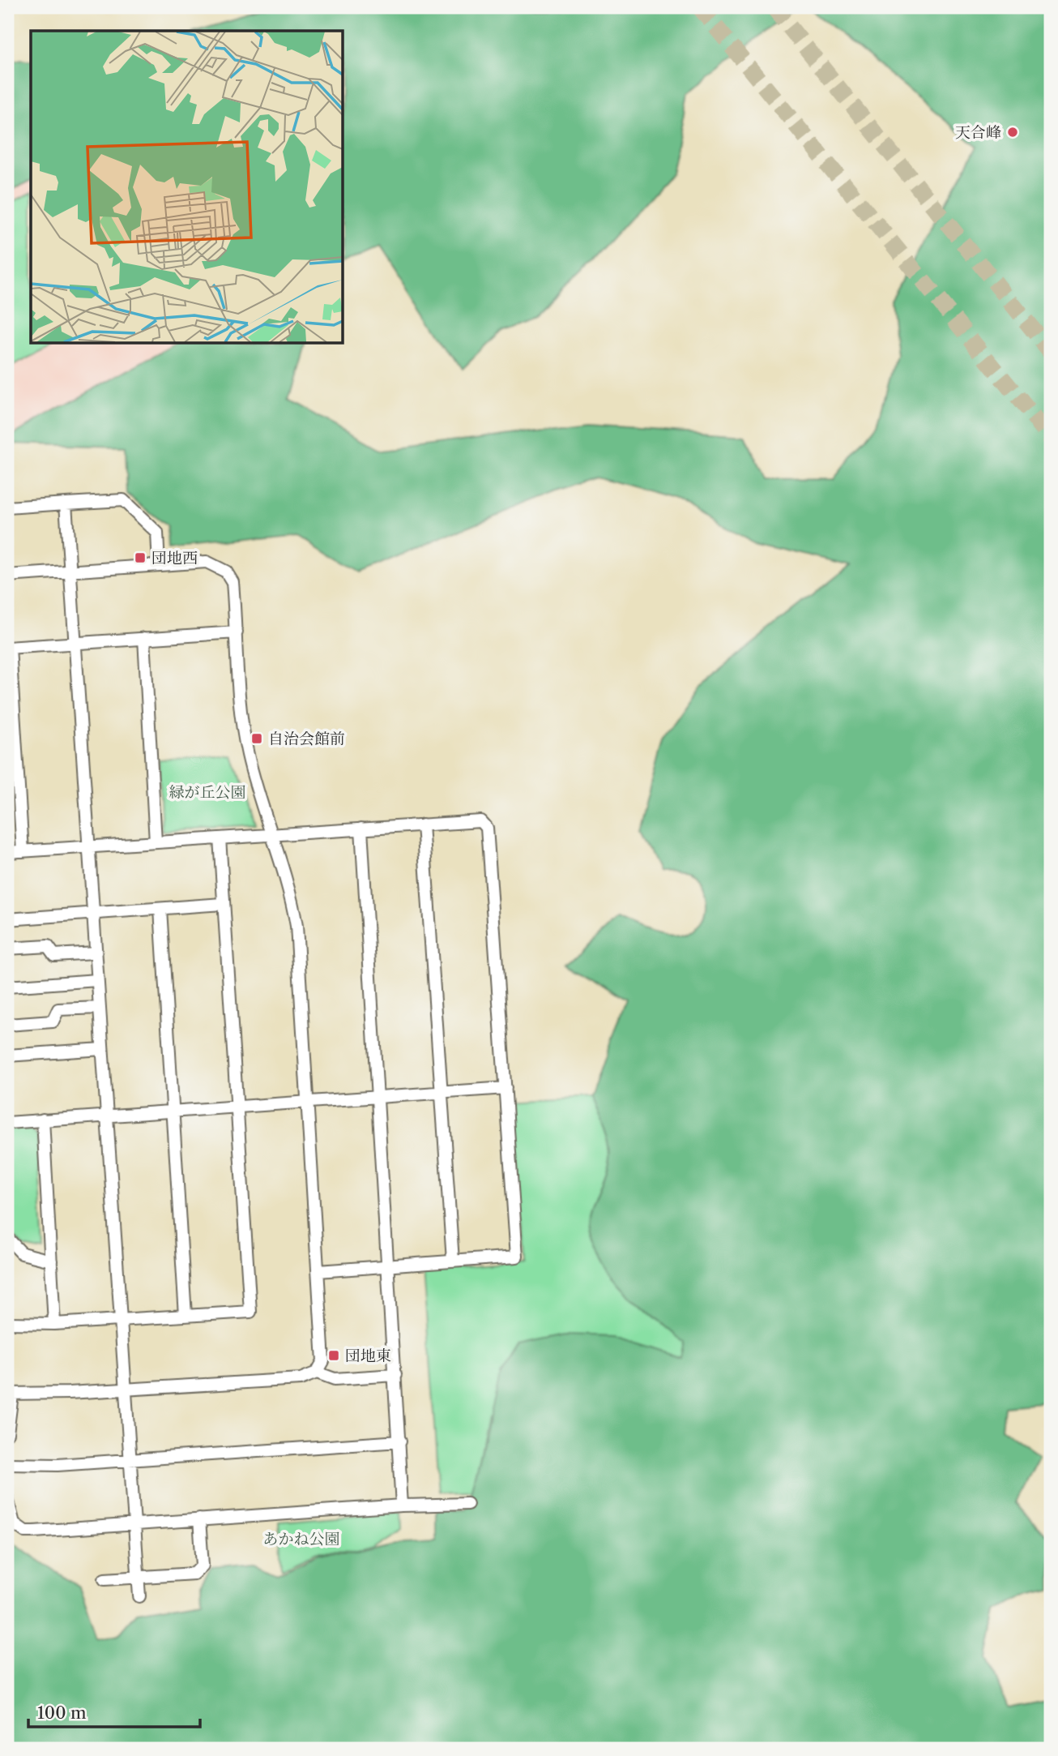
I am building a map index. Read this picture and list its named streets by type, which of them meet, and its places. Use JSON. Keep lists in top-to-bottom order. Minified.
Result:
{"parks":["緑が丘公園","あかね公園"],"places":{"other":["天合峰"],"transit":["団地西","自治会館前","団地東"]},"scale_bar":"100 m"}
